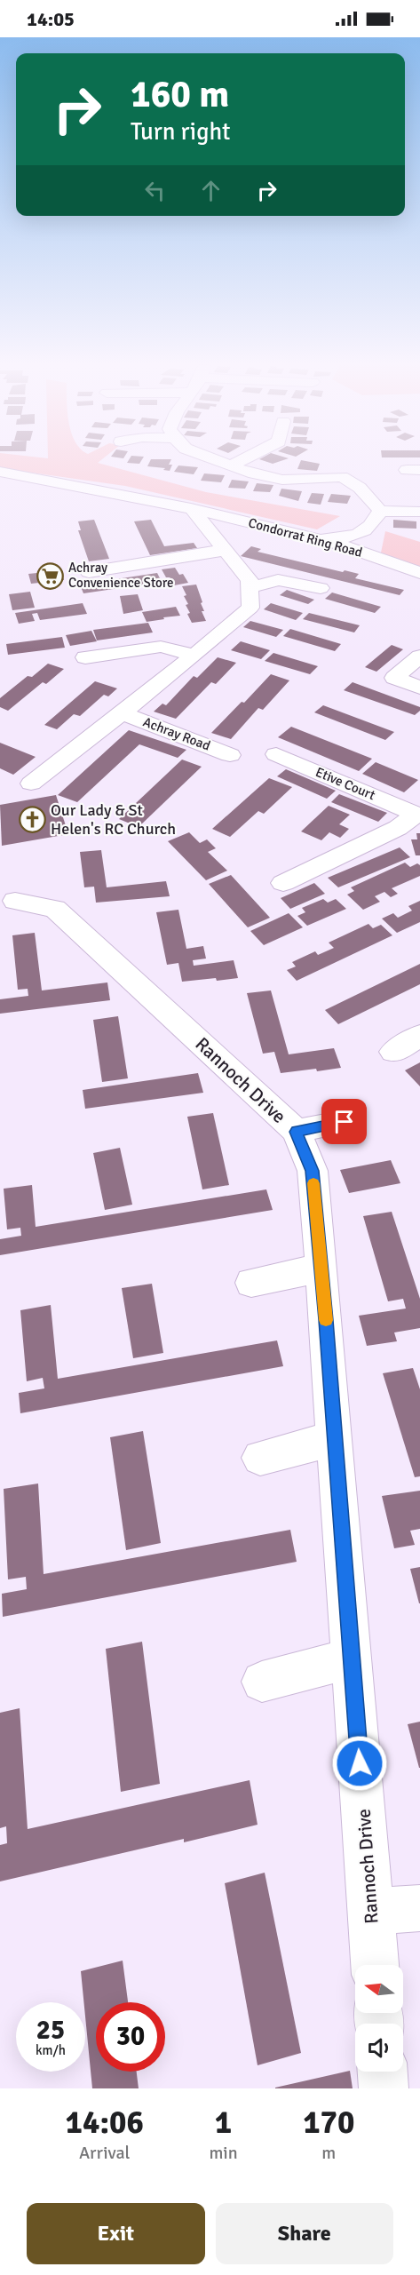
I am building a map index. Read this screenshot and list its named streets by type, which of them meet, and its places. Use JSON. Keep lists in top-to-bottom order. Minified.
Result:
{"streets":{"street":["Condorrat Ring Road","Achray Road","Etive Court","Rannoch Drive"]},"places":{"supermarket":["Achray Convenience Store"],"church":["Our Lady & St Helen's RC Church"]},"north":"left","page":{"status":"14:05","turn":["160 m","Turn right"],"speed":"25 km/h","limit":"30","eta":["14:06","Arrival","1","min","170","m"],"buttons":["Exit","Share"]}}
